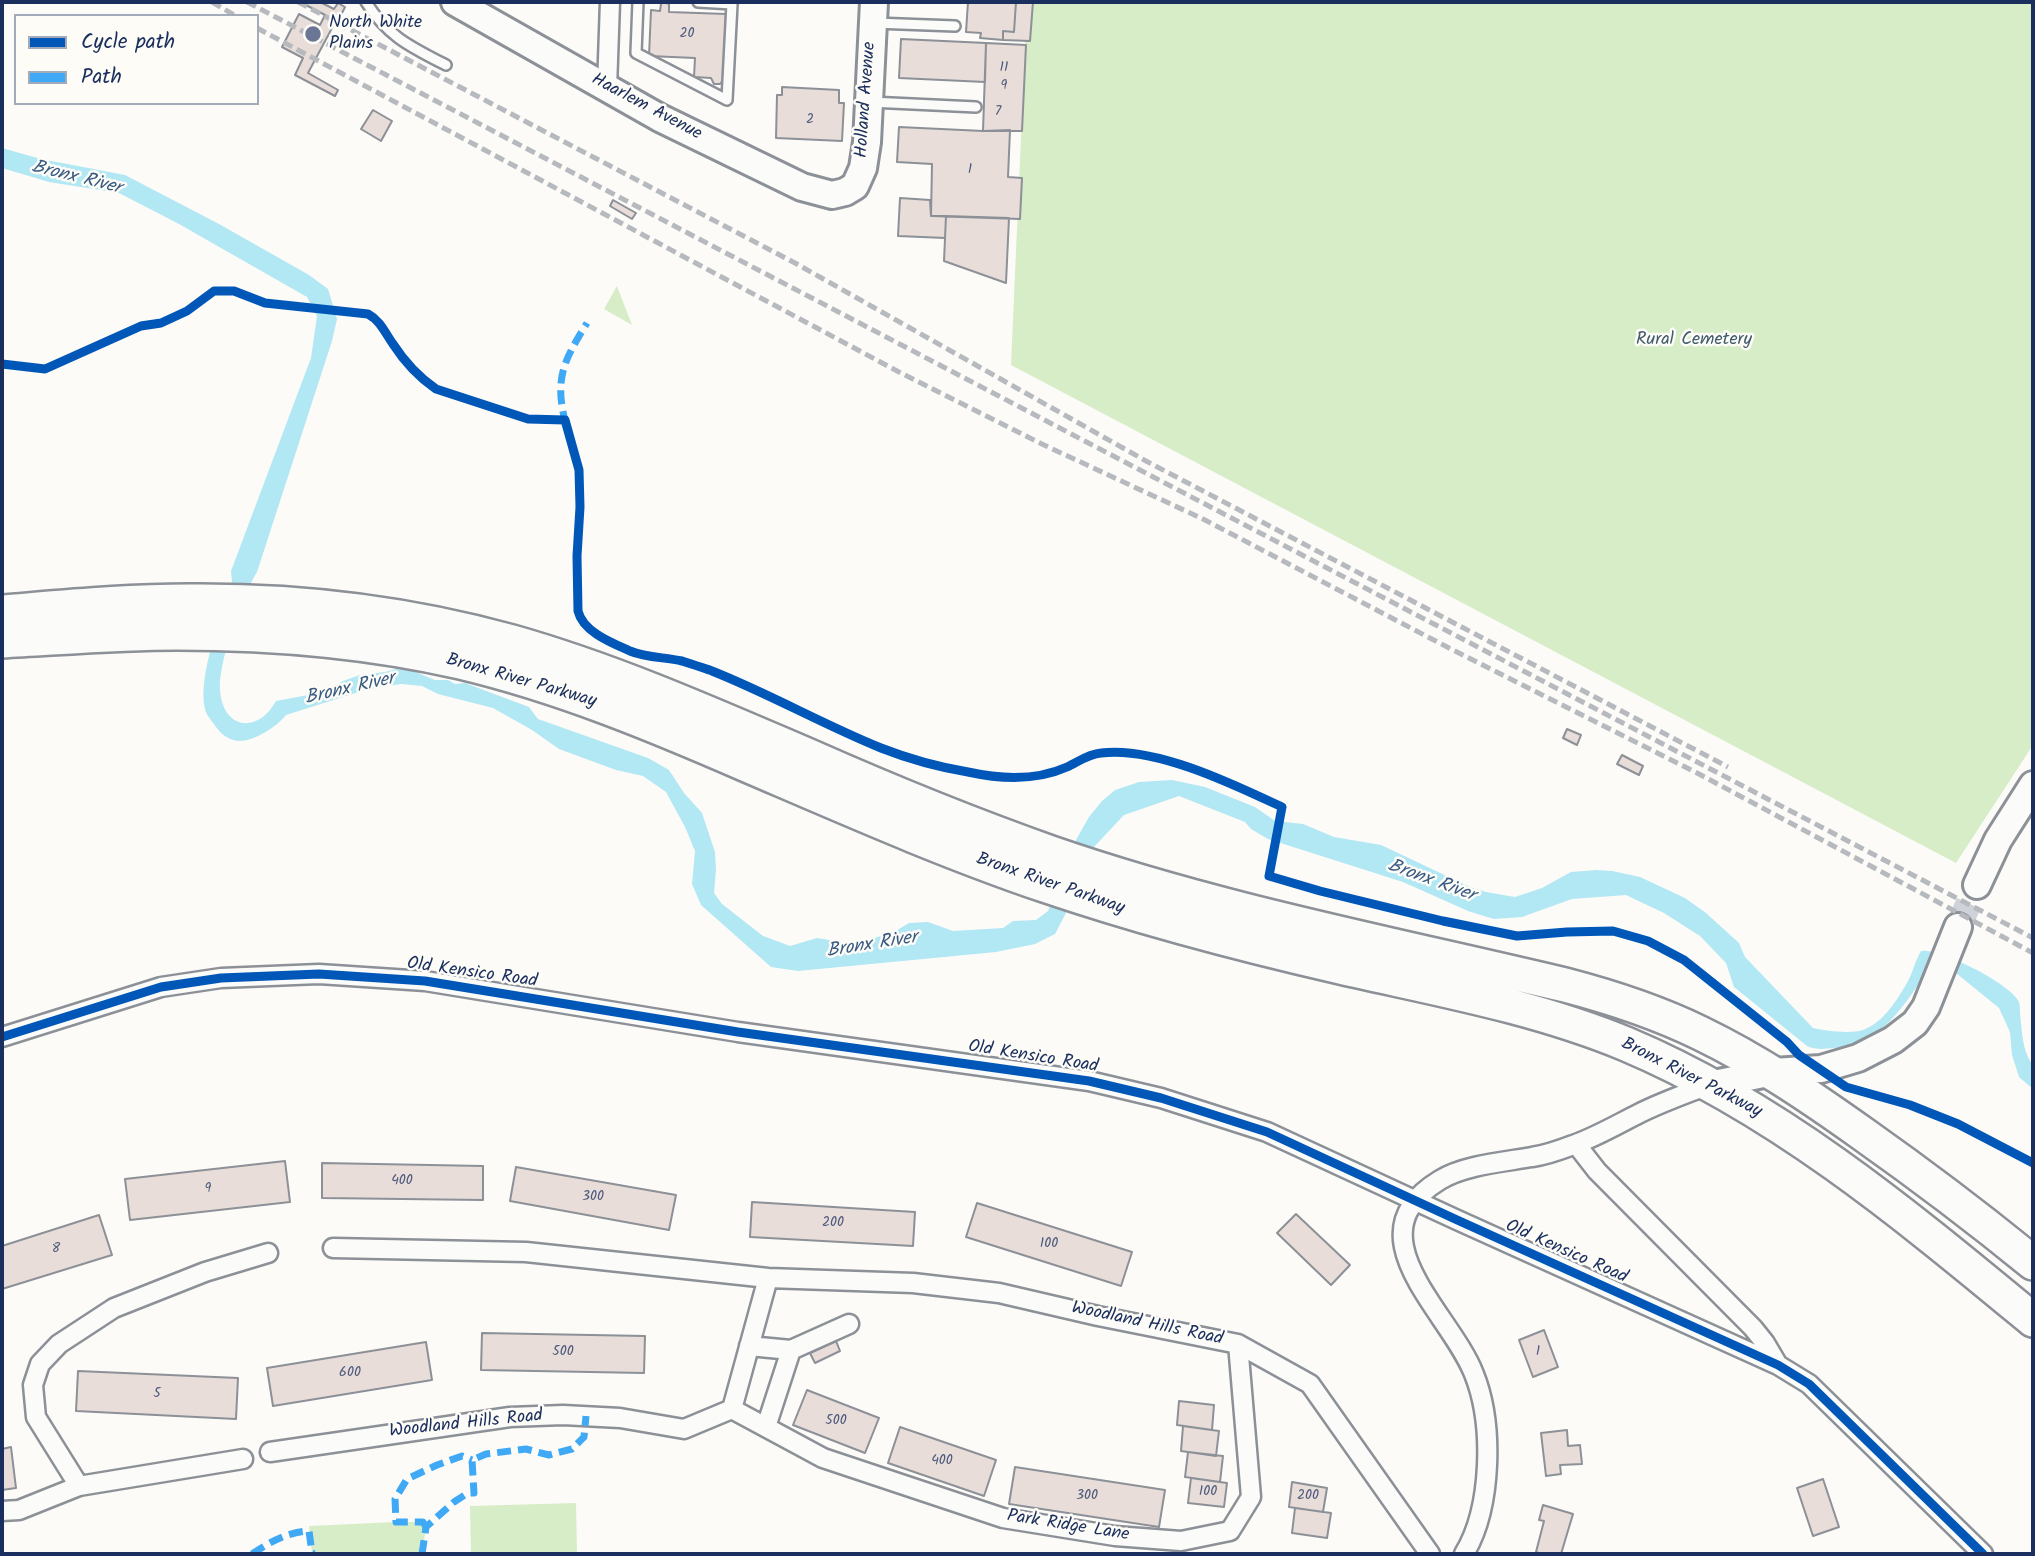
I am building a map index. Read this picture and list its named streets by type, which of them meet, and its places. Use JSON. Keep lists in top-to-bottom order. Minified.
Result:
{"streets":{"highway":["Bronx River Parkway"],"street":["Holland Avenue","Haarlem Avenue","Old Kensico Road","Woodland Hills Road","Park Ridge Lane"]},"crossings":[["Holland Avenue","Haarlem Avenue"],["Woodland Hills Road","Park Ridge Lane"]],"water":["Bronx River"],"parks":["Rural Cemetery"],"places":["North White Plains"],"house_numbers":["20","11","9","7","2","1","400","9","300","200","100","8","500","1","600","5","500","400","100","300","200"],"legend":["Cycle path","Path"]}
